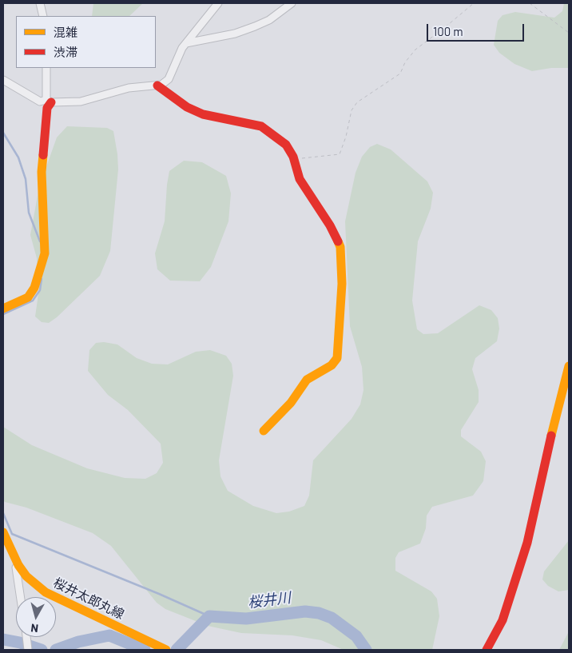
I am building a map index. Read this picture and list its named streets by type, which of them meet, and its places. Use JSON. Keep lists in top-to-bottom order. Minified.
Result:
{"streets":{"street":["桜井太郎丸線"]},"water":["桜井川"],"legend":["混雑","渋滞"],"scale_bar":"100 m","north":"bottom"}
